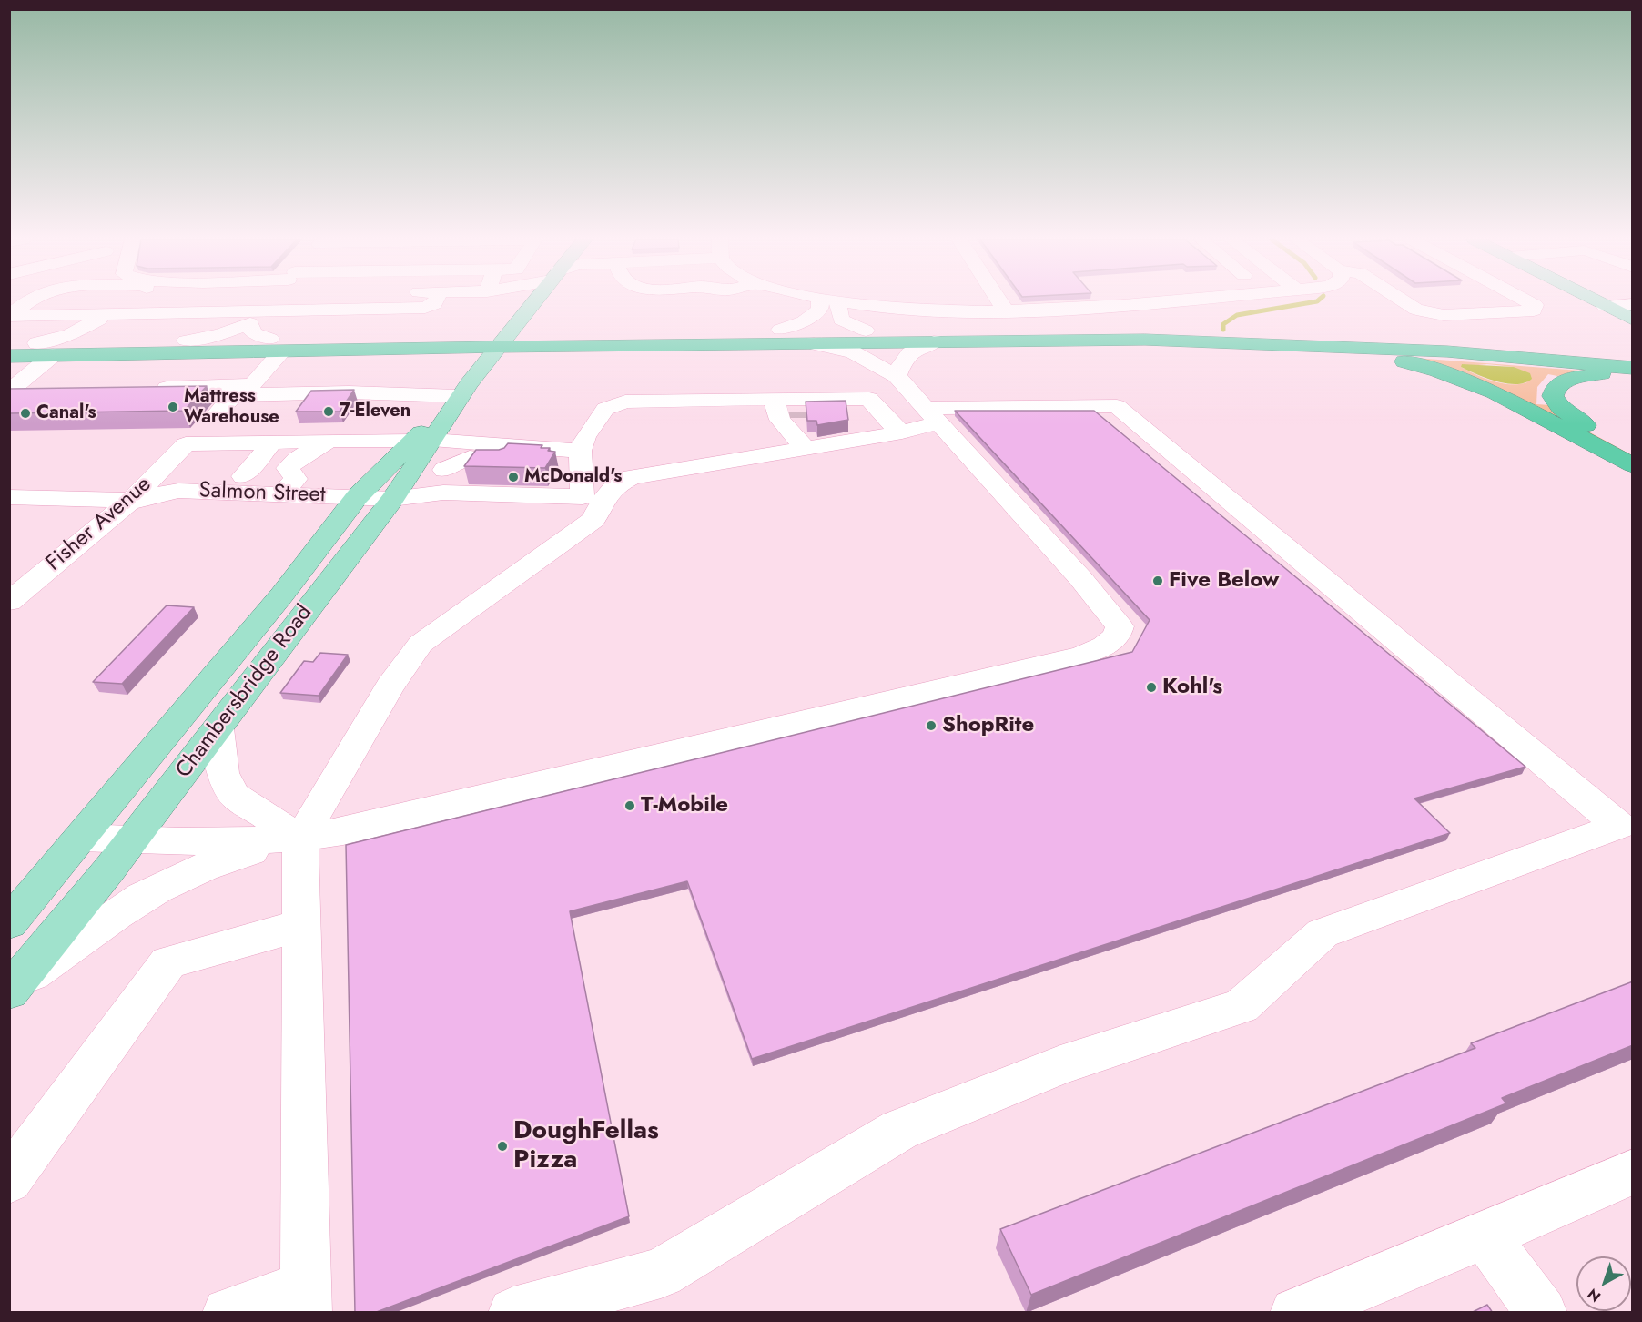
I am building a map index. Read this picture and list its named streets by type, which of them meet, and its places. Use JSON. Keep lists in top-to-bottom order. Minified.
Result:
{"streets":{"main road":["Chambersbridge Road"],"street":["Salmon Street","Fisher Avenue"]},"crossings":[["Salmon Street","Fisher Avenue"],["Salmon Street","Chambersbridge Road"]],"places":["Mattress Warehouse","7-Eleven","Canal's","McDonald's","Five Below","Kohl's","ShopRite","T-Mobile","DoughFellas Pizza"],"north":"bottom left"}
